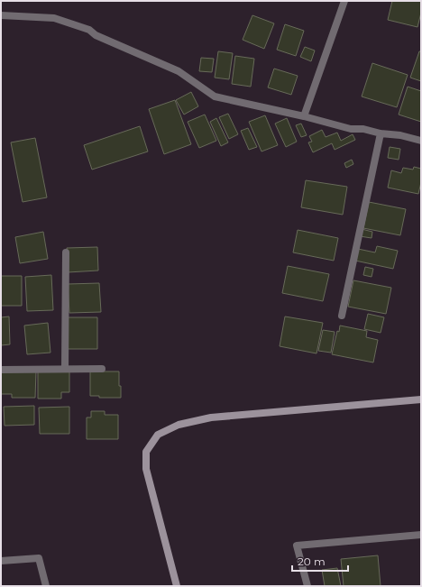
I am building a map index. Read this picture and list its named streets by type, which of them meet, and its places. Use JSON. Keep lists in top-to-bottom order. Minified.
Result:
{"scale_bar":"20 m"}
